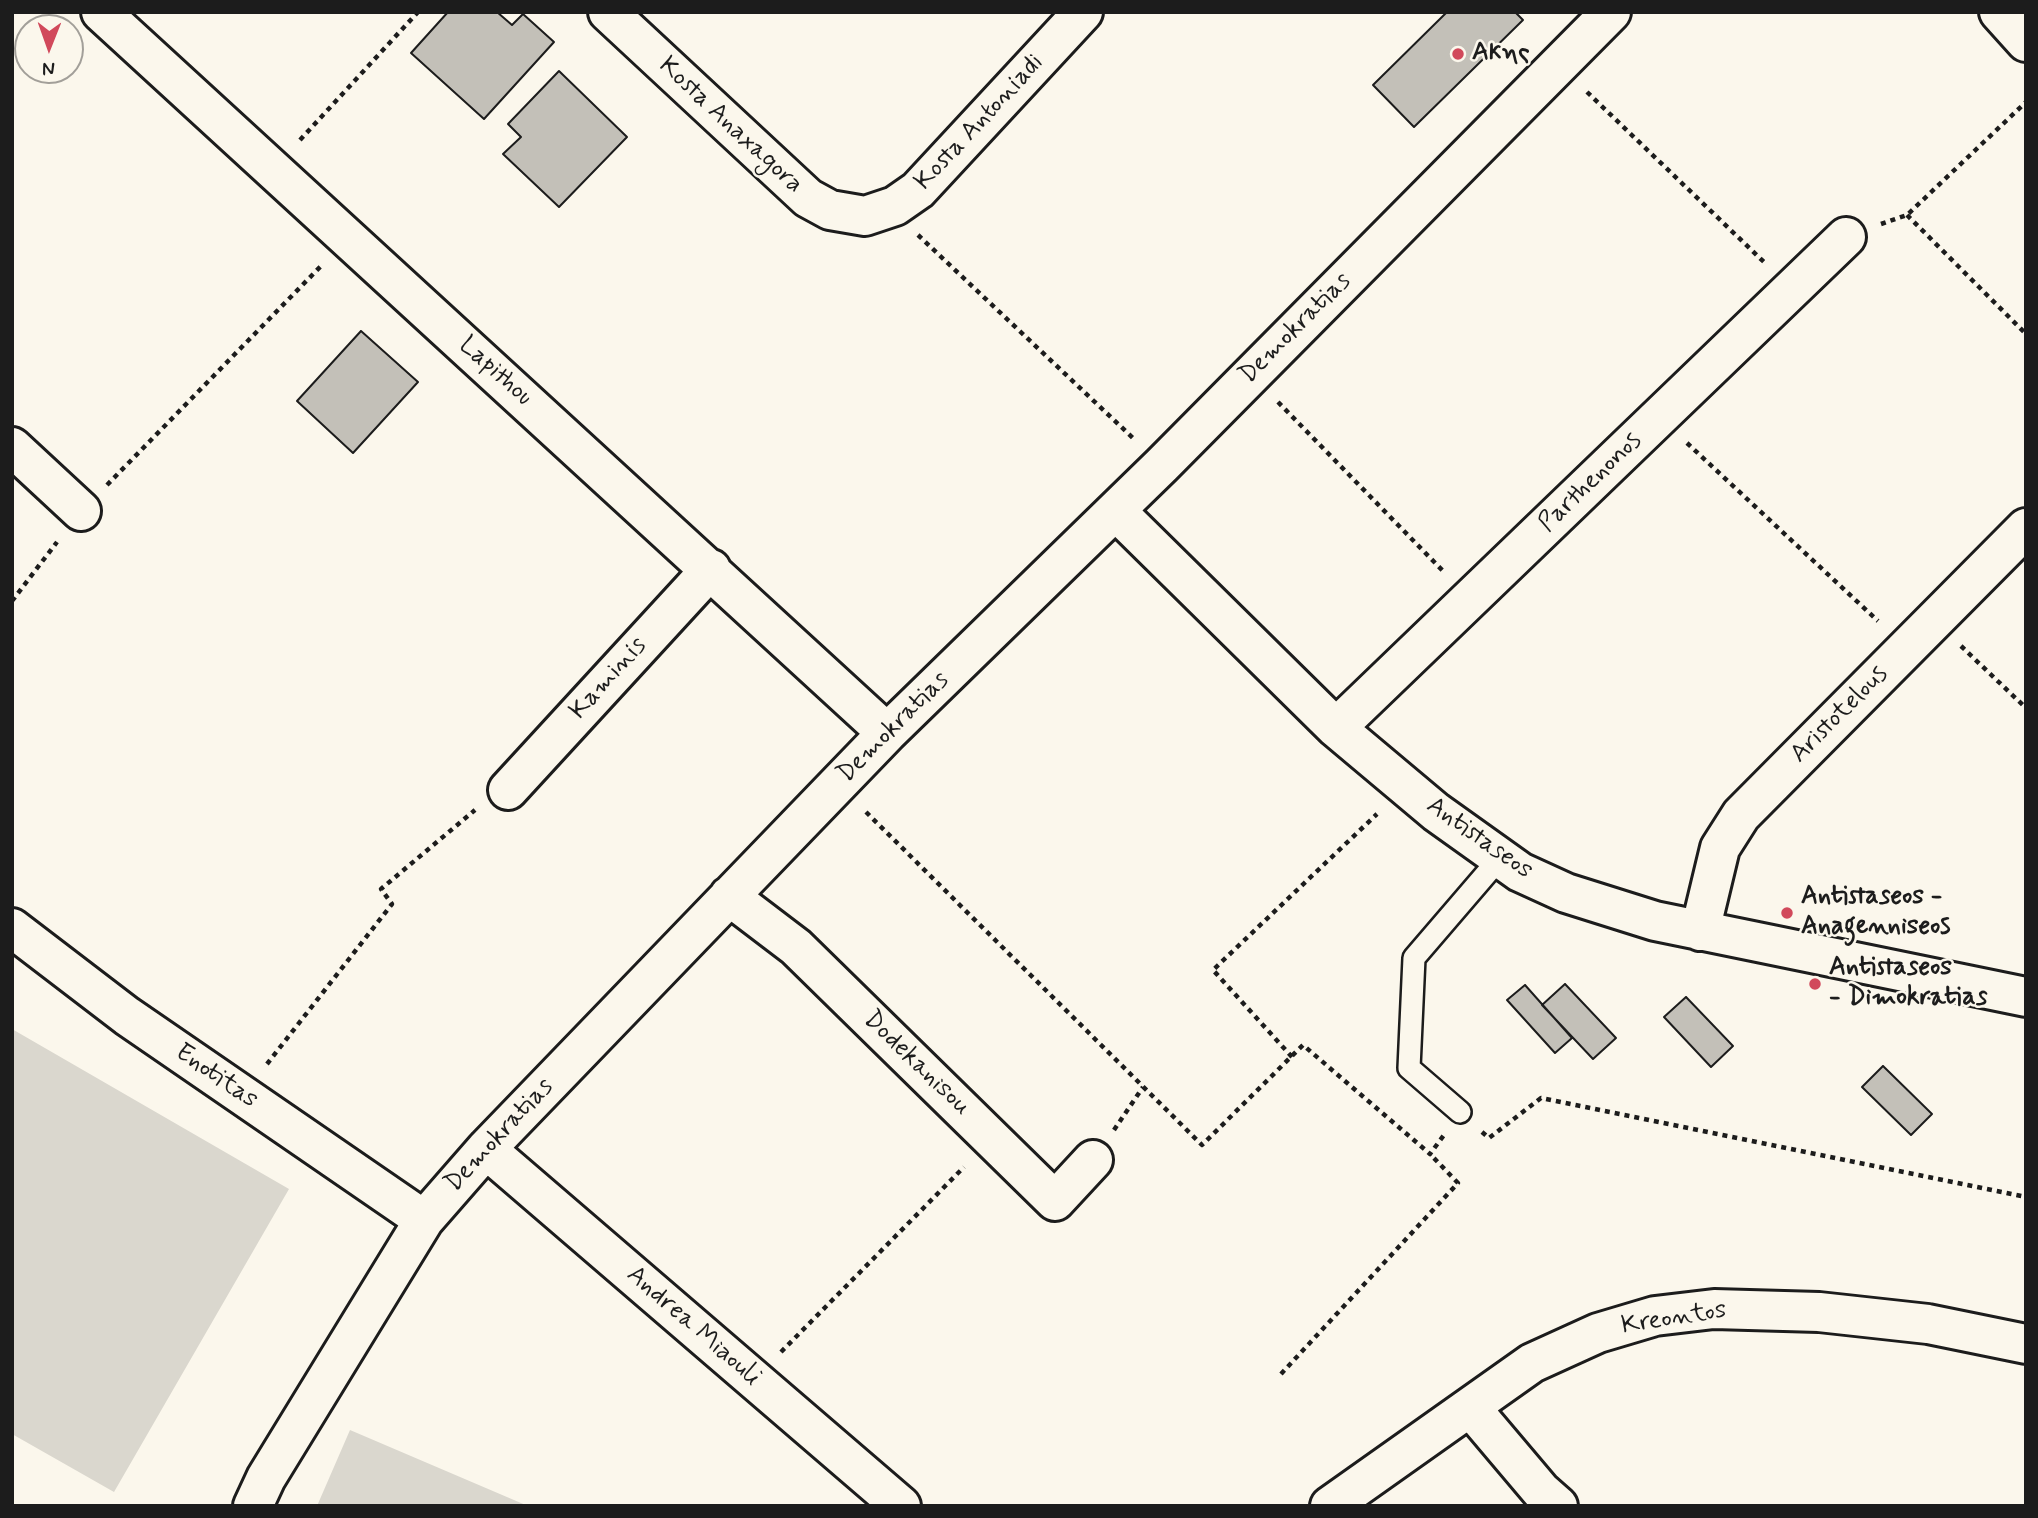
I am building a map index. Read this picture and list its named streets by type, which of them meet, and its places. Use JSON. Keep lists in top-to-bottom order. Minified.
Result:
{"streets":{"street":["Kosta Antoniadi","Kosta Anaxagora","Demokratias","Lapithou","Parthenonos","Kaminis","Aristotelous","Antistaseos","Dodekanisou","Enotitas","Kreontos","Andrea Miaouli"]},"crossings":[["Kosta Antoniadi","Kosta Anaxagora"],["Demokratias","Lapithou"],["Demokratias","Antistaseos"],["Demokratias","Dodekanisou"],["Demokratias","Enotitas"],["Demokratias","Andrea Miaouli"],["Lapithou","Kaminis"],["Parthenonos","Antistaseos"],["Aristotelous","Antistaseos"]],"places":["Ακης","Antistaseos - Anagenniseos","Antistaseos - Dimokratias"],"north":"bottom"}
